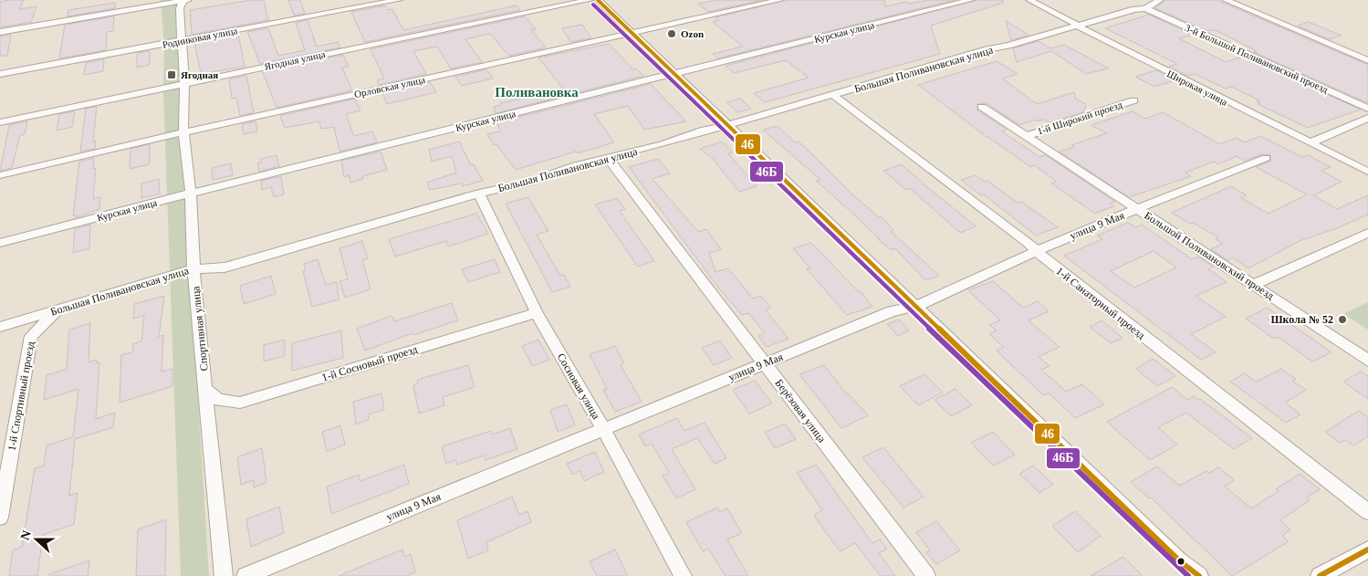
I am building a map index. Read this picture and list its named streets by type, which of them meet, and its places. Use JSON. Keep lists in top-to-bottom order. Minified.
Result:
{"streets":{"street":["Курская улица","Родниковая улица","3-й Большой Поливановский проезд","Ягодная улица","Большая Поливановская улица","Орловская улица","Широкая улица","1-й Широкий проезд","улица 9 Мая","Большой Поливановский проезд","1-й Санаторный проезд","Спортивная улица","1-й Сосновый проезд","Сосновая улица","1-й Спортивный проезд","Берёзовая улица"]},"crossings":[["Курская улица","Спортивная улица"],["Родниковая улица","Спортивная улица"],["3-й Большой Поливановский проезд","Большая Поливановская улица"],["Ягодная улица","Спортивная улица"],["Большая Поливановская улица","Широкая улица"],["Большая Поливановская улица","1-й Санаторный проезд"],["Большая Поливановская улица","Спортивная улица"],["Большая Поливановская улица","Сосновая улица"],["Большая Поливановская улица","1-й Спортивный проезд"],["Большая Поливановская улица","Берёзовая улица"],["Орловская улица","Спортивная улица"],["1-й Широкий проезд","Большой Поливановский проезд"],["улица 9 Мая","Большой Поливановский проезд"],["улица 9 Мая","1-й Санаторный проезд"],["улица 9 Мая","Сосновая улица"],["улица 9 Мая","Берёзовая улица"],["Спортивная улица","1-й Сосновый проезд"],["1-й Сосновый проезд","Сосновая улица"]],"districts":["Поливановка"],"places":{"other":["Ozon","Школа № 52"],"transit":["Ягодная"]},"lines":["transit line 46","transit line 46Б"],"north":"left"}
